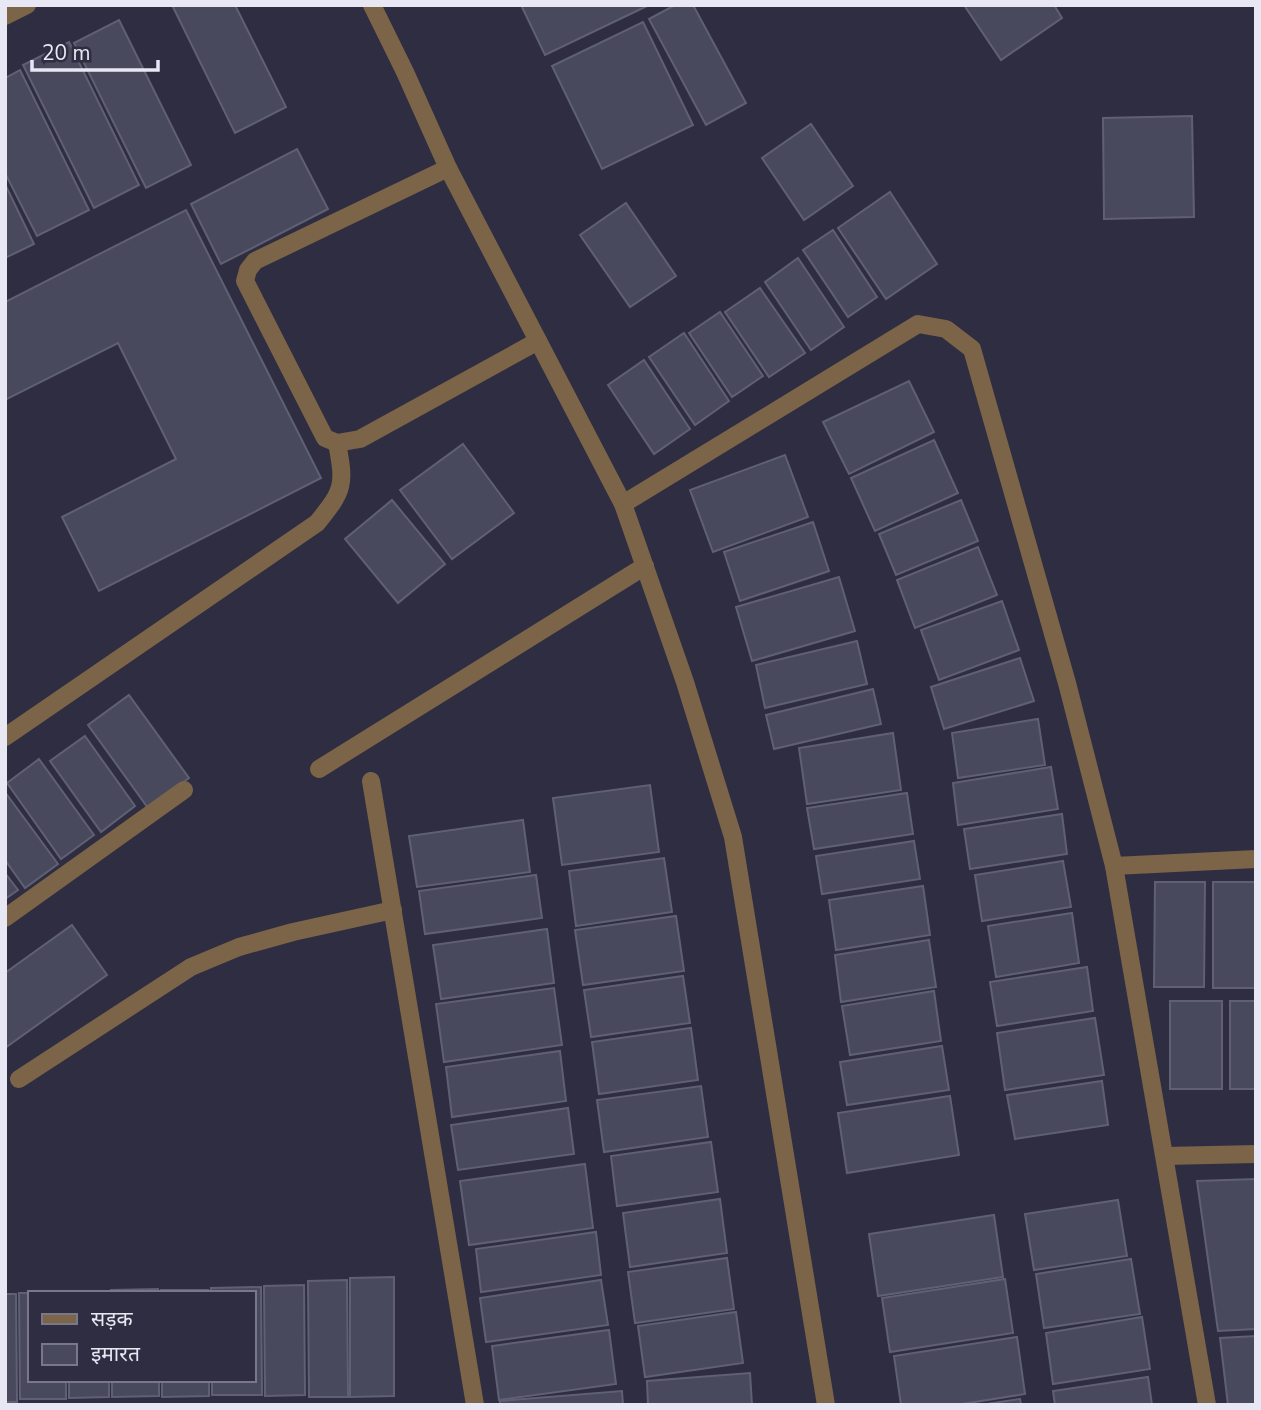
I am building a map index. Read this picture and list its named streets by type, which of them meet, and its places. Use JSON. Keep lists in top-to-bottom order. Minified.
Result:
{"legend":["सड़क","इमारत"],"scale_bar":"20 m"}
